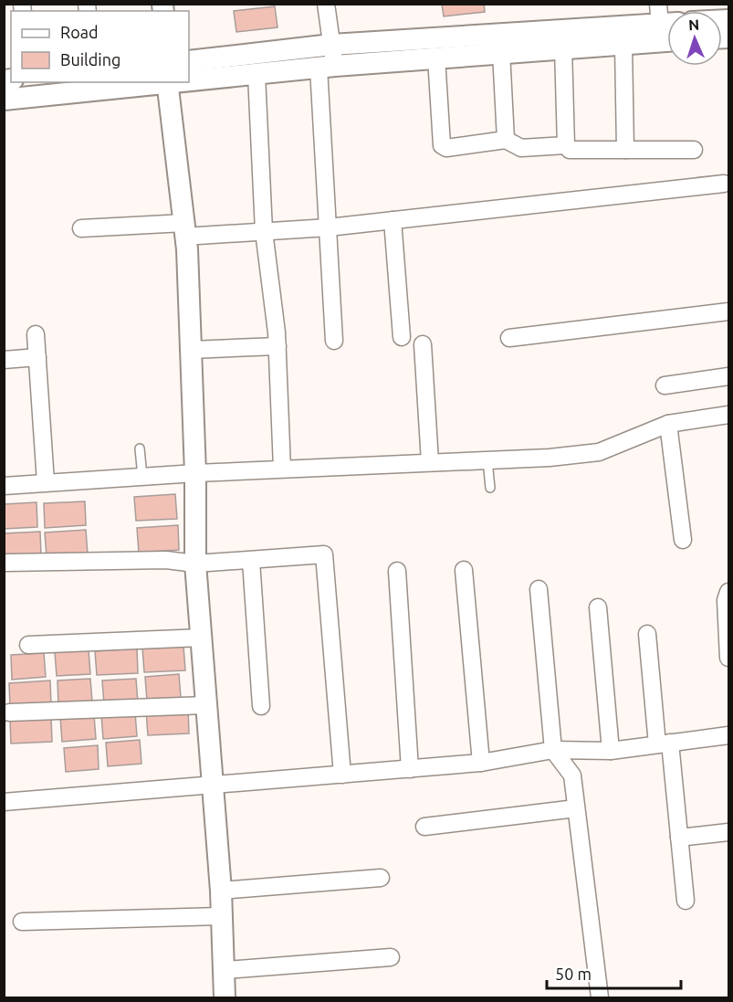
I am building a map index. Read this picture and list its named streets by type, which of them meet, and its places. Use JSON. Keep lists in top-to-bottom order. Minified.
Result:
{"legend":["Road","Building"],"scale_bar":"50 m","north":"top"}
